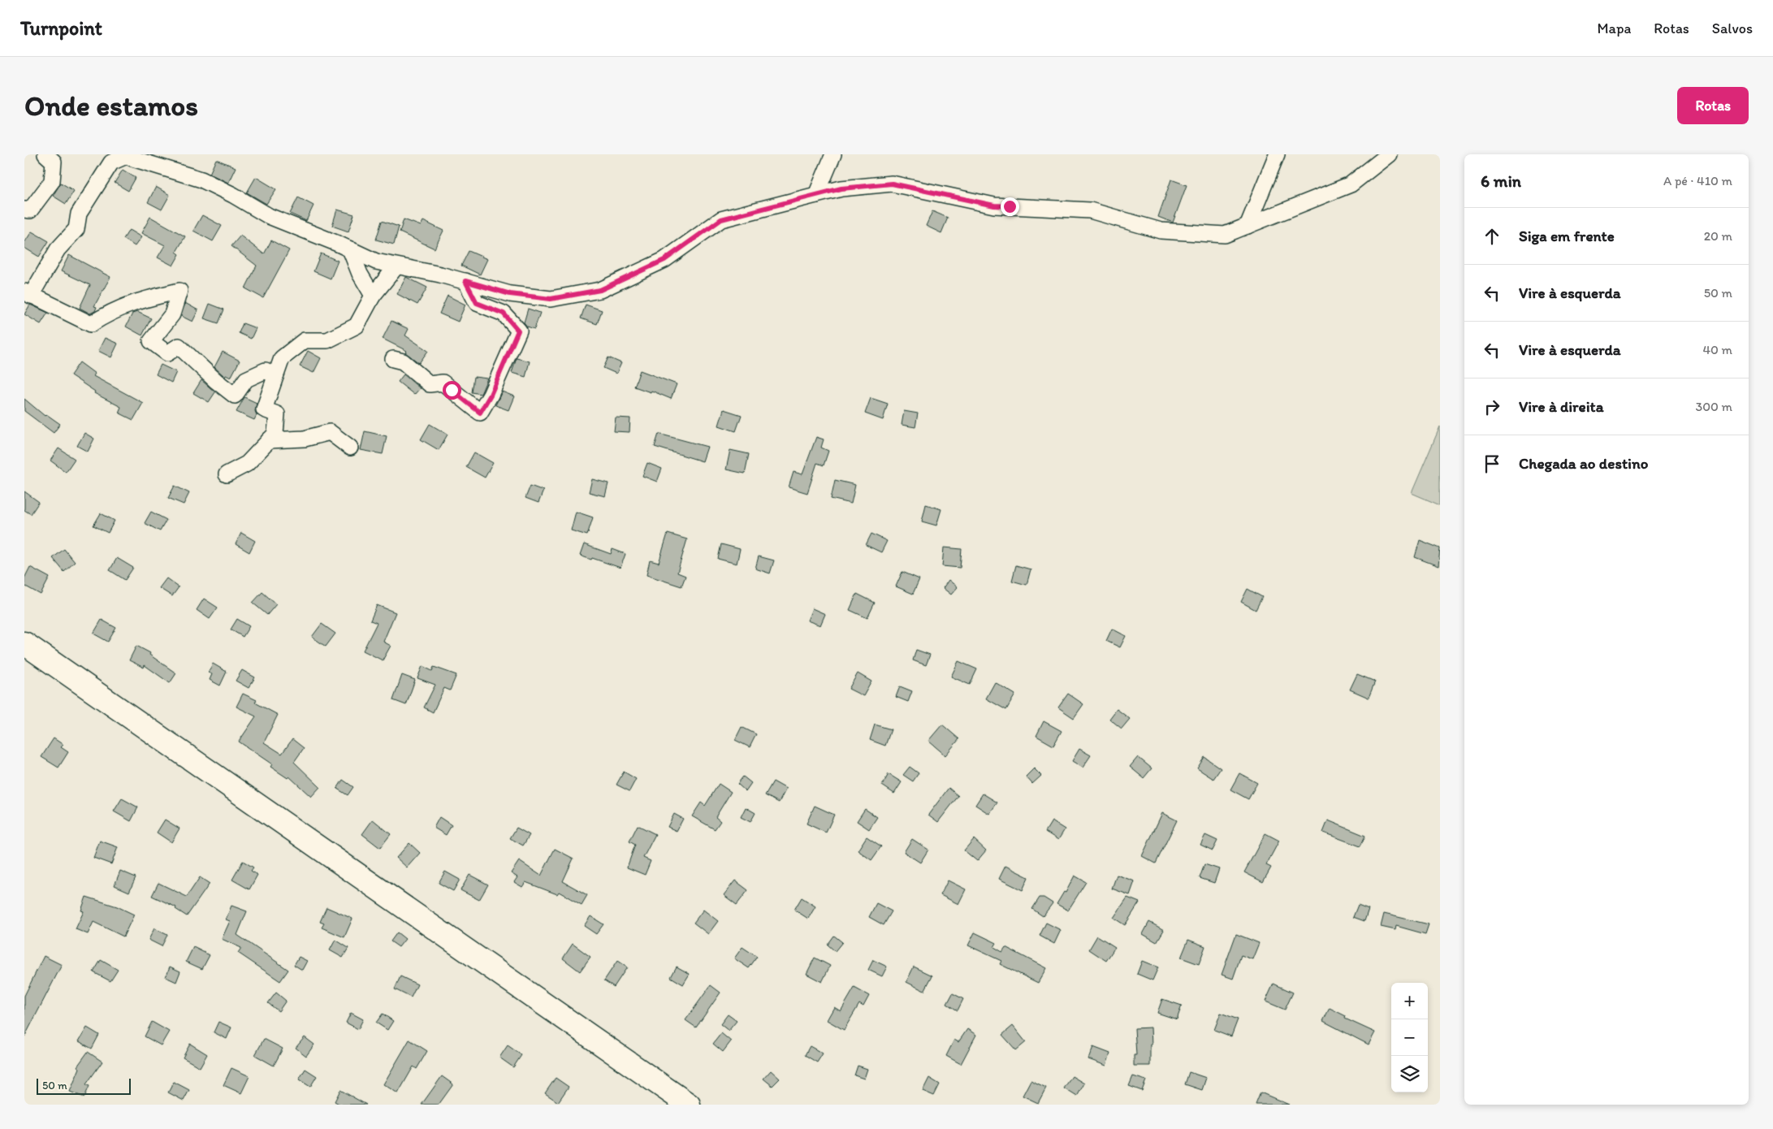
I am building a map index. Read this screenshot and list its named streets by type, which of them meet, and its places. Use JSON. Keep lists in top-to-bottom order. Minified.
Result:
{"scale_bar":"50 m","page":{"header":"Turnpoint","nav":["Mapa","Rotas","Salvos"],"buttons":"Rotas","title":"Onde estamos","heading":["6 min","A pé · 410 m"],"list":[["Siga em frente","20 m"],["Vire à esquerda","50 m"],["Vire à esquerda","40 m"],["Vire à direita","300 m"],"Chegada ao destino"],"map_buttons":["+","−"],"scale":"50 m"}}
